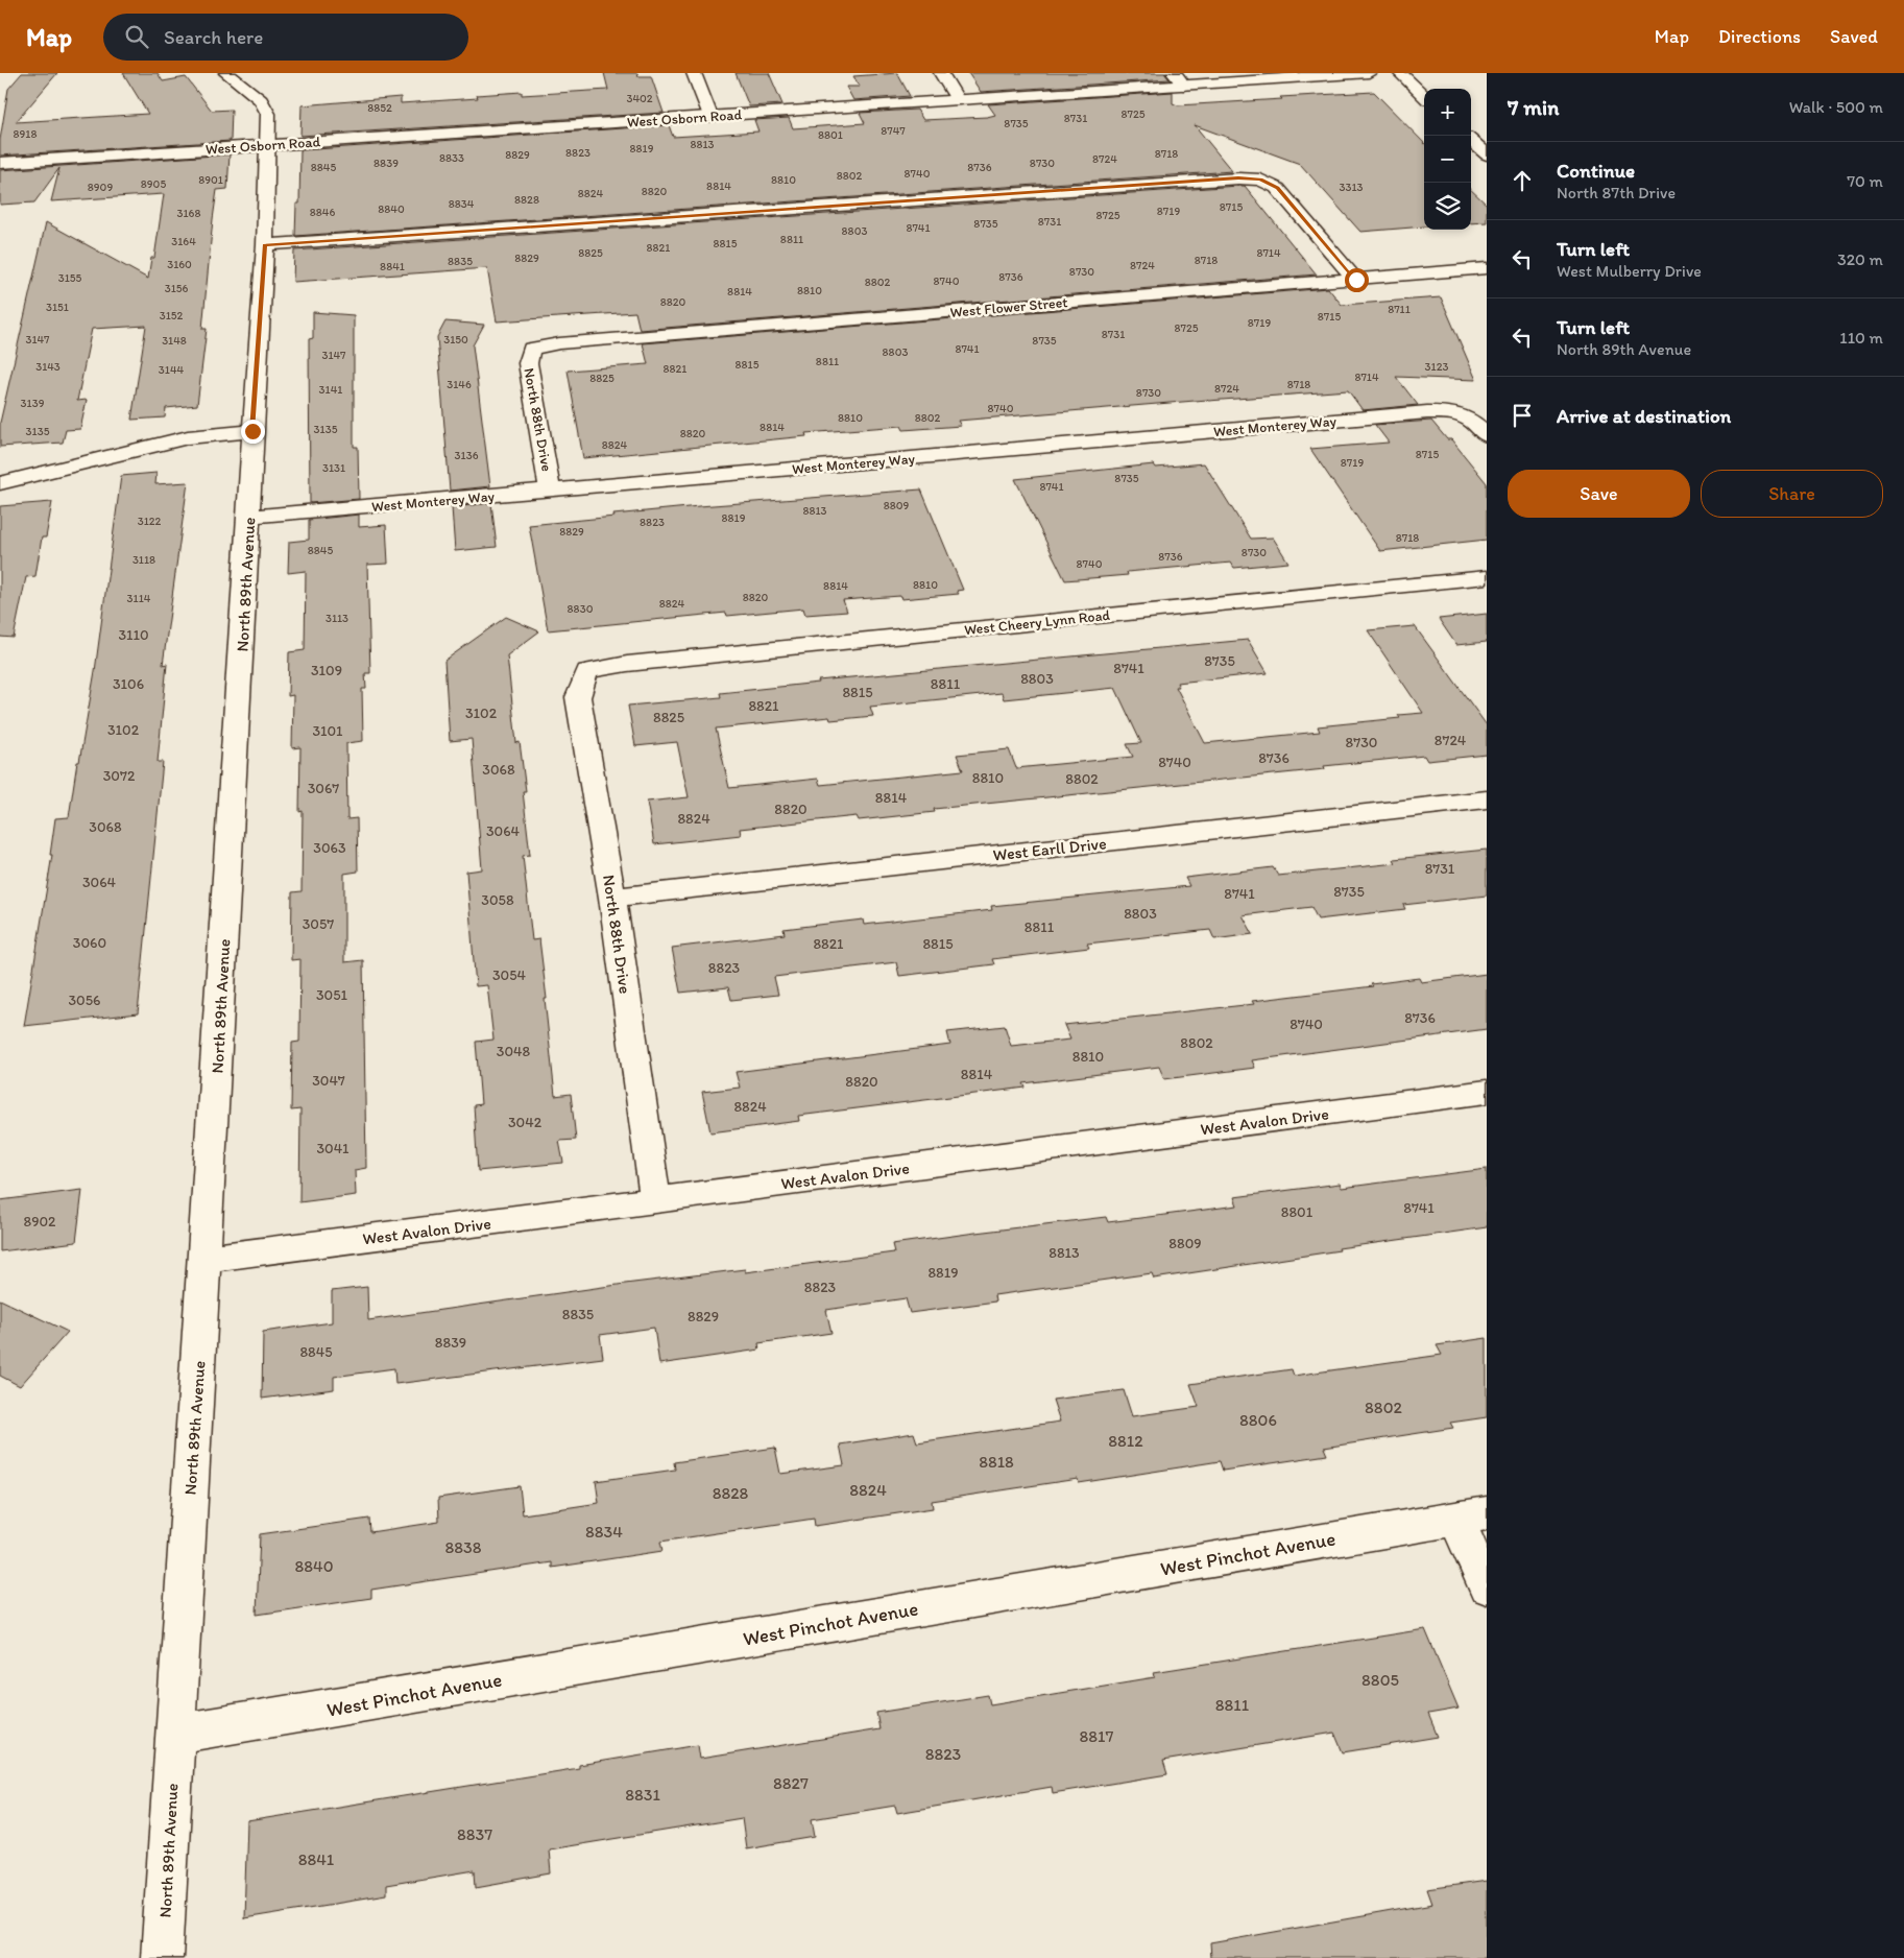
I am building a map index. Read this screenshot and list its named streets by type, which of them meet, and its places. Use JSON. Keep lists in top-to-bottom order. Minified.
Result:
{"streets":{"street":["West Osborn Road","West Flower Street","North 88th Drive","West Monterey Way","North 89th Avenue","West Cheery Lynn Road","West Earll Drive","West Avalon Drive","West Pinchot Avenue"]},"crossings":[["West Osborn Road","North 89th Avenue"],["West Flower Street","North 88th Drive"],["North 88th Drive","West Monterey Way"],["North 88th Drive","West Cheery Lynn Road"],["North 88th Drive","West Earll Drive"],["North 88th Drive","West Avalon Drive"],["West Monterey Way","North 89th Avenue"],["North 89th Avenue","West Avalon Drive"],["North 89th Avenue","West Pinchot Avenue"]],"house_numbers":["3402","8852","8725","8731","8735","8747","8918","8801","8813","8819","8823","8718","8829","8833","8724","8839","8730","8845","8736","8740","8802","8901","8810","8905","8814","8909","3313","8820","8824","8828","8834","8715","8840","8719","8846","3168","8725","8731","8735","8741","8803","8811","3164","8815","8821","8825","8714","8829","8718","8835","3160","8724","8841","8730","8736","3155","8740","8802","3156","8810","8814","8820","3151","8711","3152","8715","8719","8725","8731","3147","3150","3148","8735","8741","8803","3147","8811","8815","3143","3123","8821","3144","8714","8825","3146","8718","8724","3141","8730","3139","8740","8810","8802","8814","3135","3135","8820","8824","8715","3136","8719","3131","8735","8741","8809","8813","8819","3122","8823","8829","8718","8845","8730","8736","3118","8740","8810","8814","8820","3114","8824","8830","3113","3110","8735","8741","3109","8803","3106","8811","8815","8821","3102","8825","3102","3101","8724","8730","8736","8740","3068","3072","8810","8802","3067","8814","8820","8824","3068","3064","3063","8731","3064","8735","8741","3058","8803","3057","8811","3060","8821","8815","8823","3054","3051","3056","8736","8740","8802","3048","8810","8814","3047","8820","8824","3042","3041","8741","8801","8902","8809","8813","8819","8823","8835","8829","8839","8845","8802","8806","8812","8818","8824","8828","8834","8838","8840","8805","8811","8817","8823","8827","8831","8837","8841"],"page":{"header":"Map","search":"Search here","nav":["Map","Directions","Saved"],"heading":["7 min","Walk · 500 m"],"map_buttons":["+","−"],"list":[["Continue","North 87th Drive","70 m"],["Turn left","West Mulberry Drive","320 m"],["Turn left","North 89th Avenue","110 m"],"Arrive at destination"],"buttons":["Save","Share"]}}
